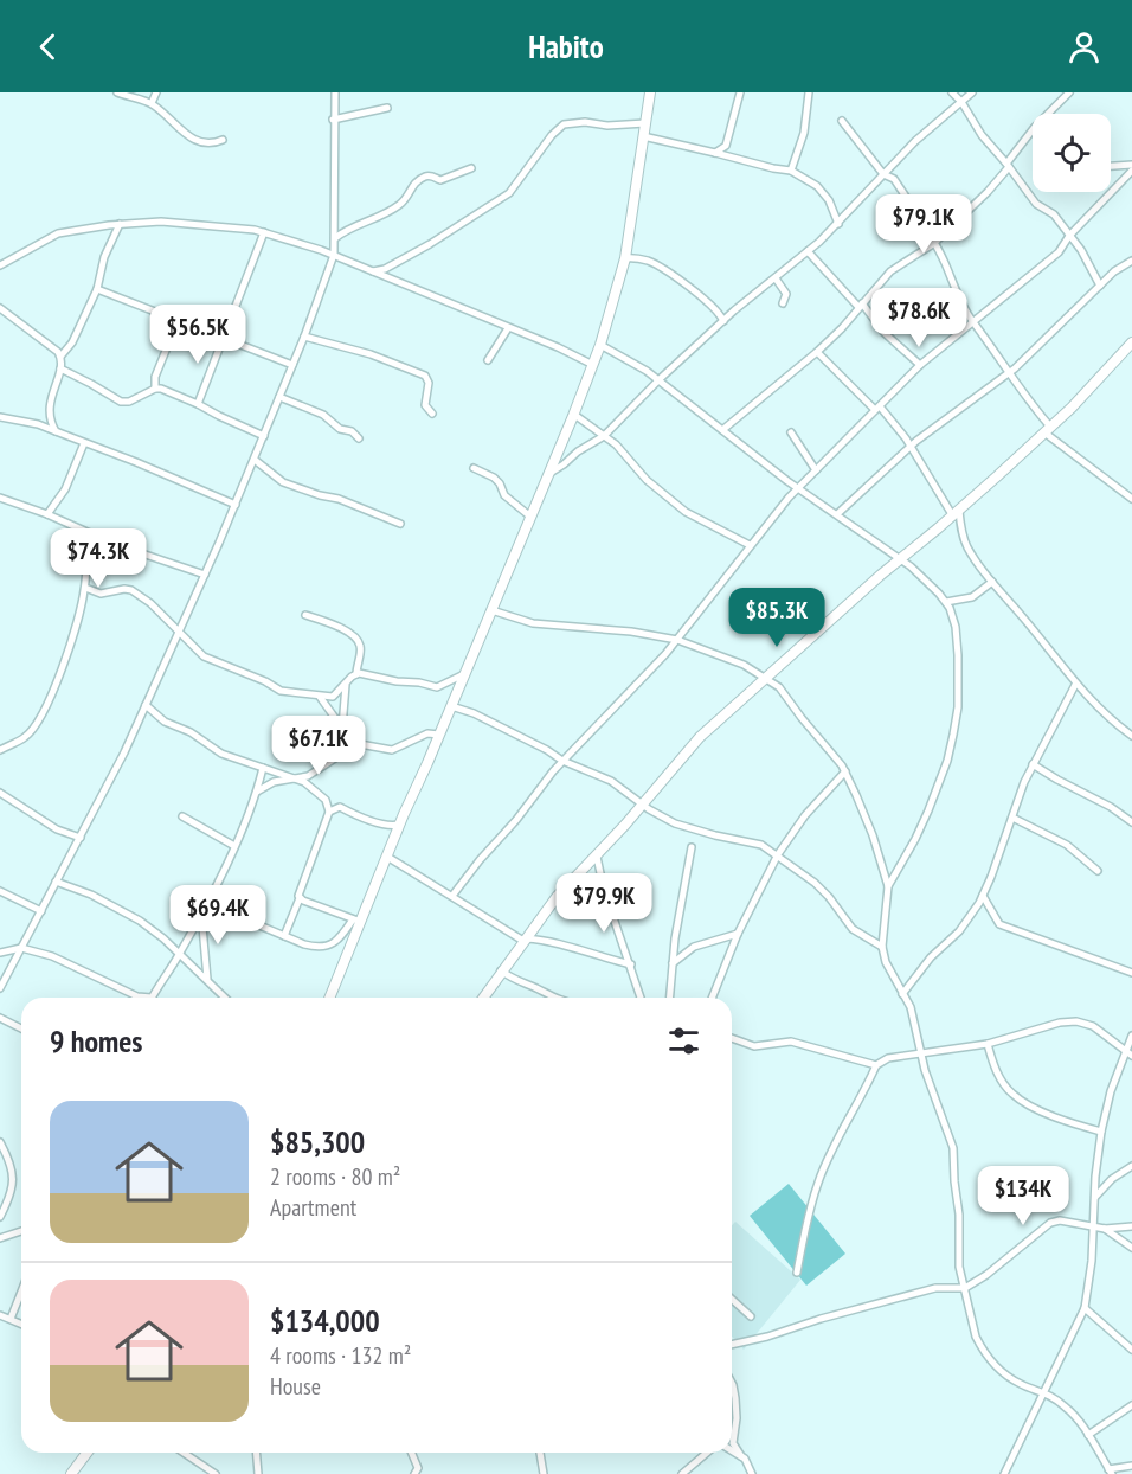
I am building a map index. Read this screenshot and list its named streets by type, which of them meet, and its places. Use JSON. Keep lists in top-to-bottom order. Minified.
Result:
{"page":{"header":"Habito","price":["$79.1K","$78.6K","$56.5K","$74.3K","$85.3K","$67.1K","$79.9K","$69.4K","$134K"],"heading":"9 homes","list":[{"name":"$85,300","note":"2 rooms · 80 m² · Apartment"},{"name":"$134,000","note":"4 rooms · 132 m² · House"}]}}
